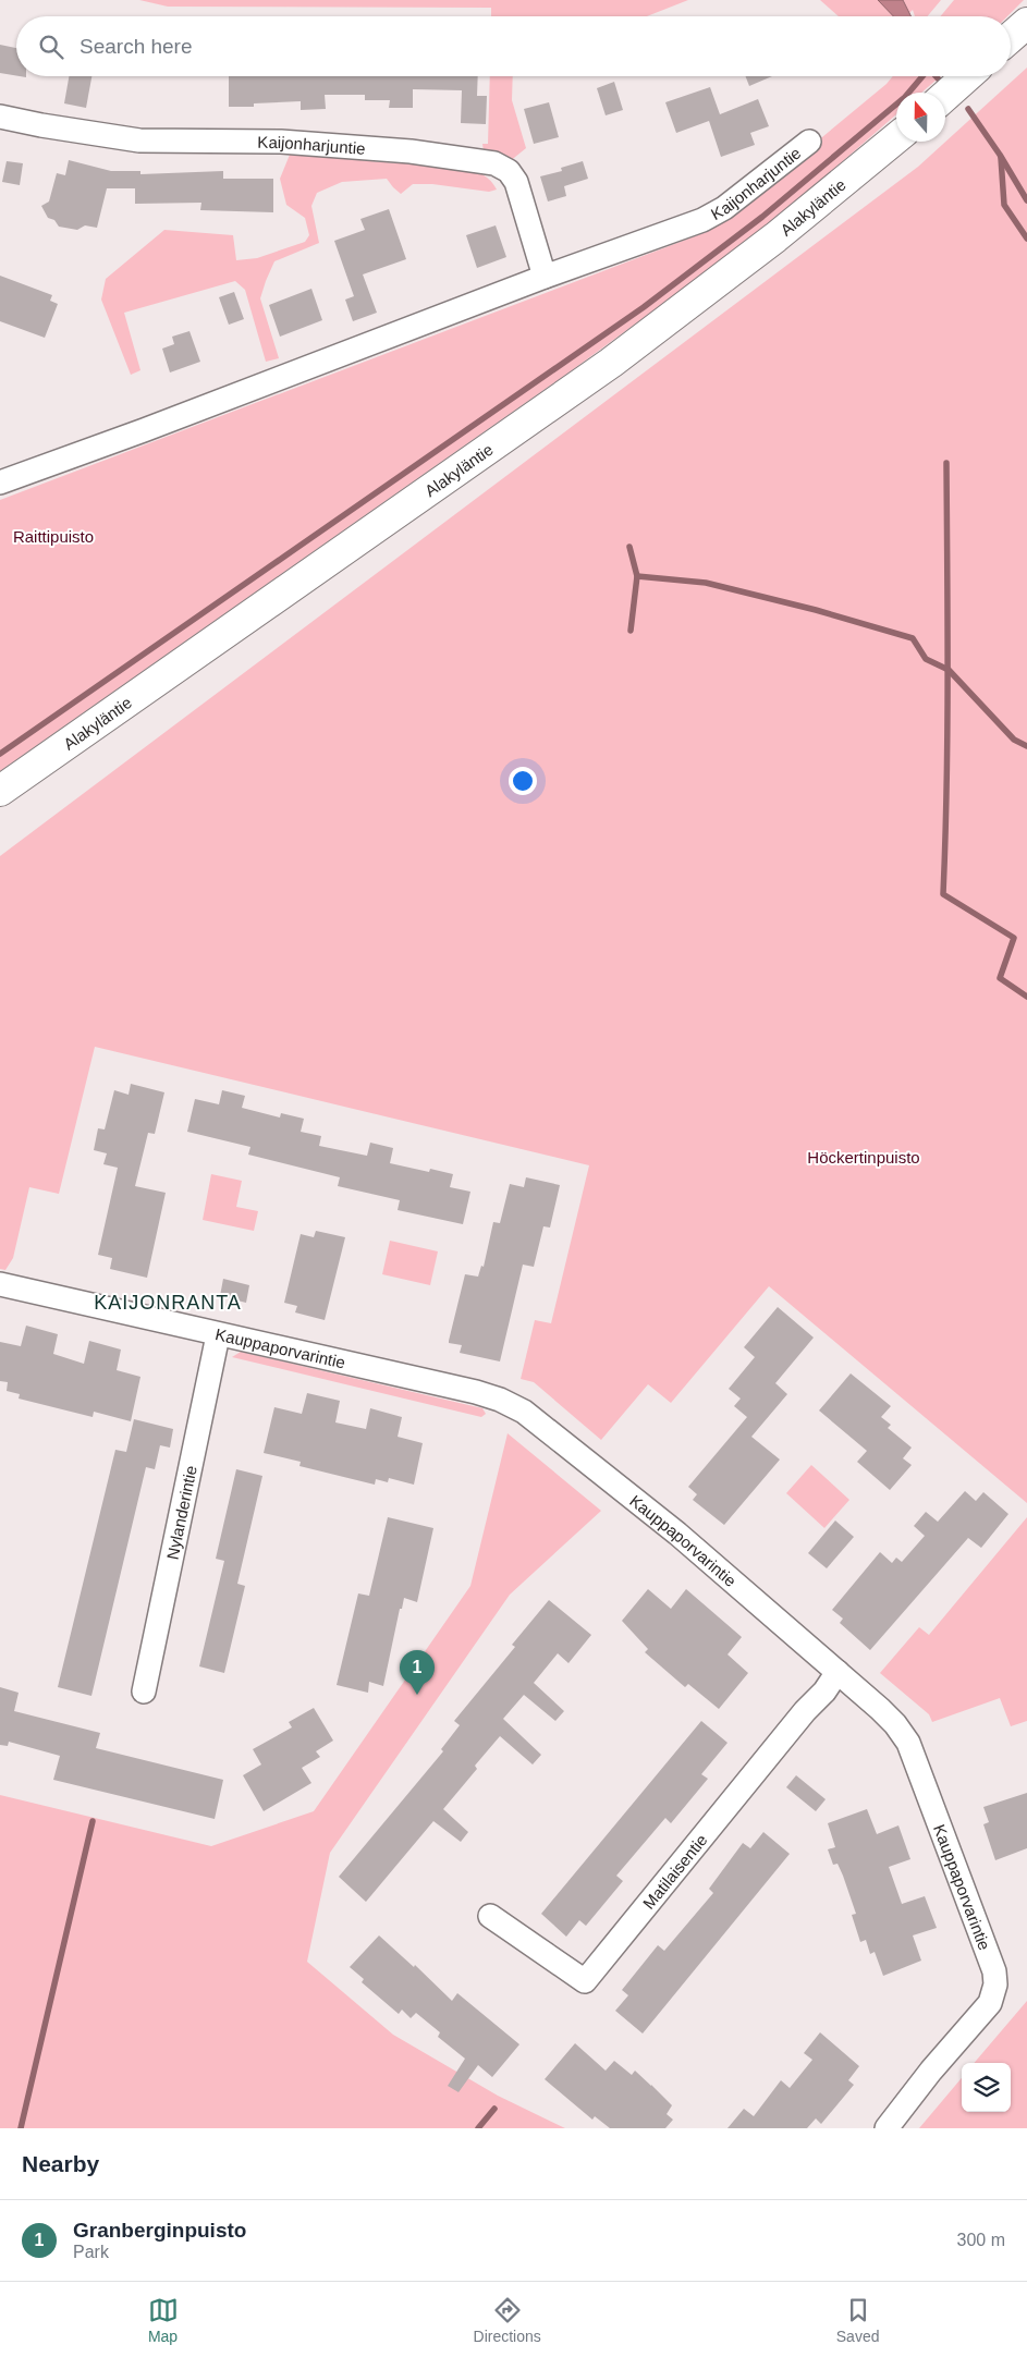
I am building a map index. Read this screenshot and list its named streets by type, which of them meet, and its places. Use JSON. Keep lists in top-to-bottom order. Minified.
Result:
{"streets":{"main road":["Alakyläntie"],"street":["Kaijonharjuntie","Kauppaporvarintie","Nylanderintie","Matilaisentie"]},"crossings":[["Kauppaporvarintie","Nylanderintie"],["Kauppaporvarintie","Matilaisentie"]],"districts":["KAIJONRANTA"],"parks":["Raittipuisto","Höckertinpuisto"],"north":"top","page":{"search":"Search here","pins":"1","heading":"Nearby","list":[{"mark":"1","name":"Granberginpuisto","note":"Park","value":"300 m"}],"nav":["Map","Directions","Saved"]}}
